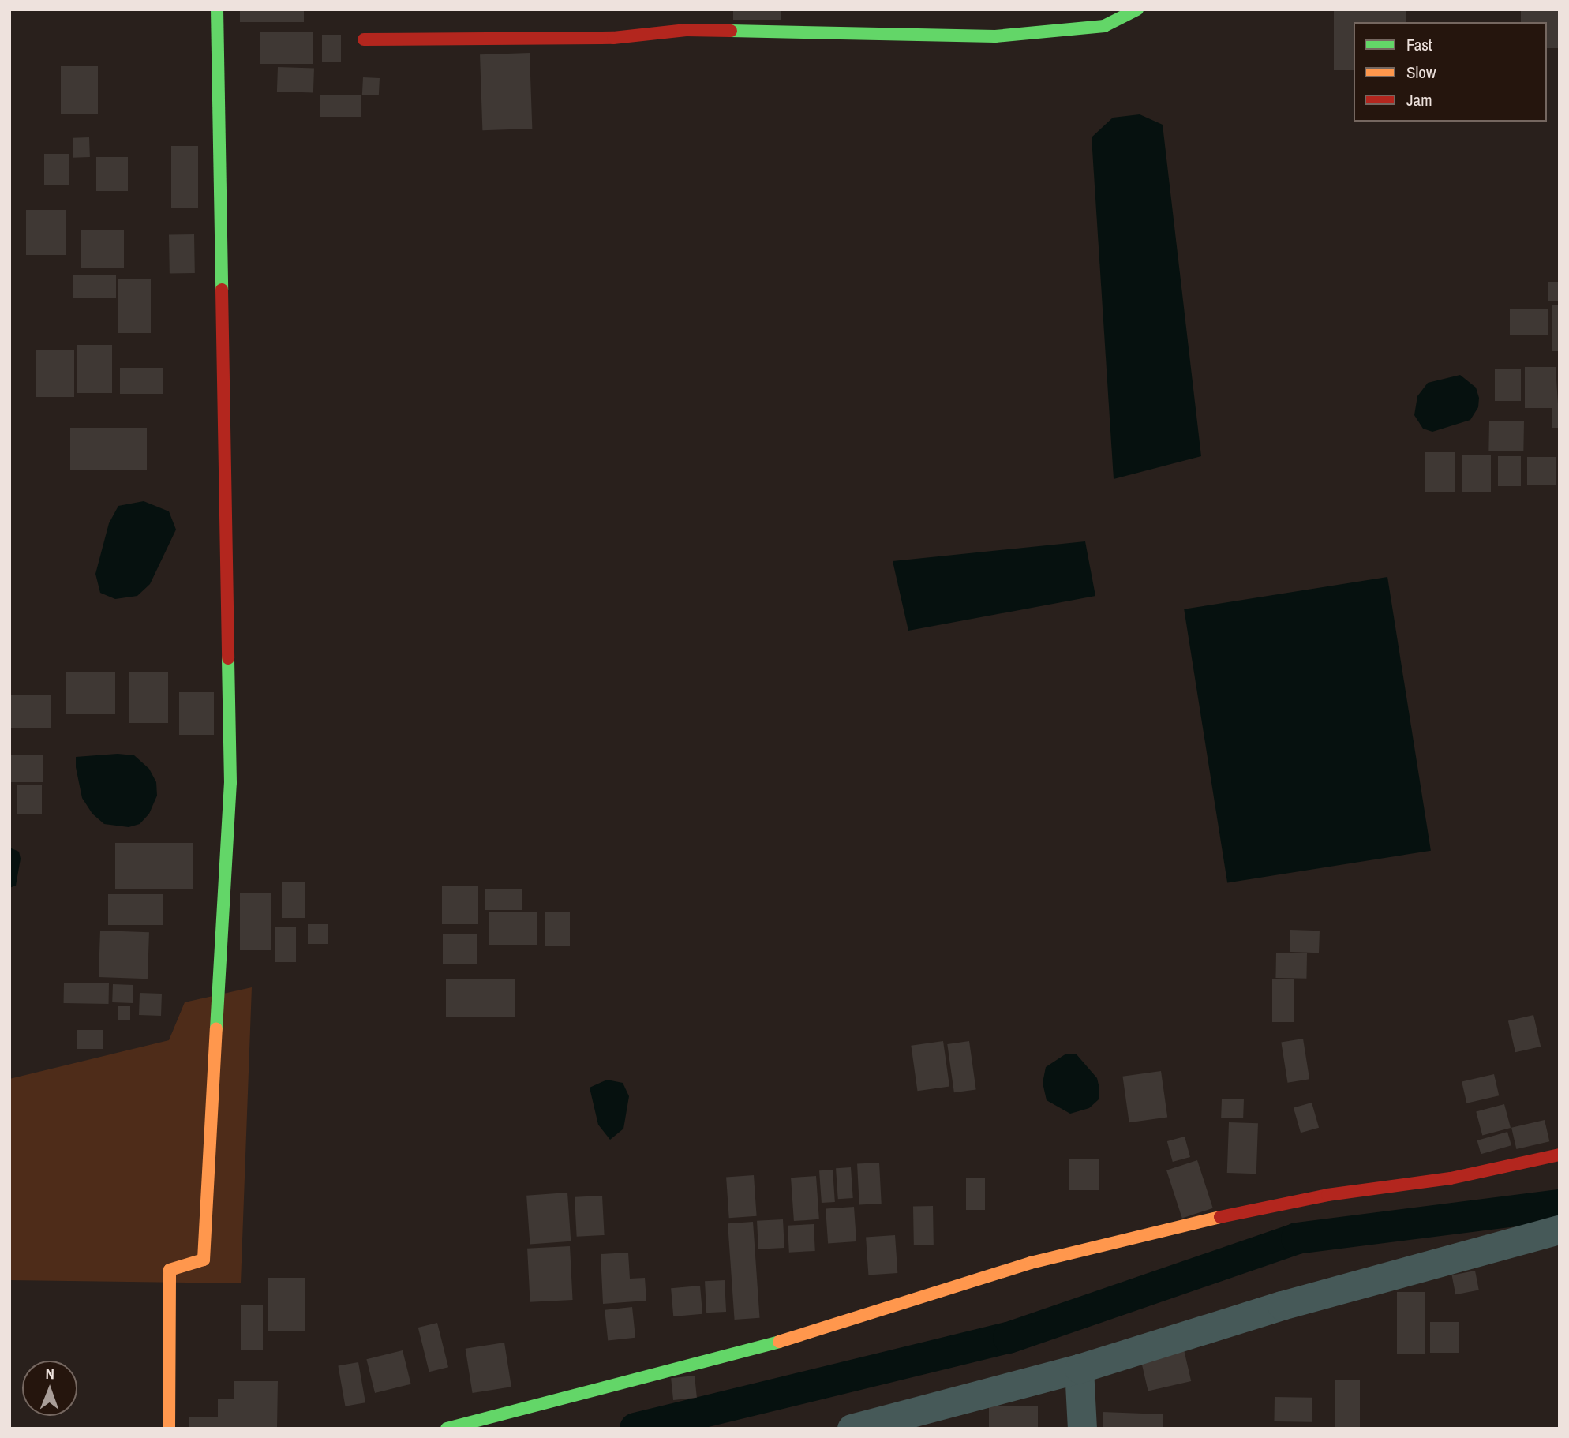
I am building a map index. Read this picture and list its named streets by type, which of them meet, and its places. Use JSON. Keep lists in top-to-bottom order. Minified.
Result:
{"legend":["Fast","Slow","Jam"],"north":"top"}
